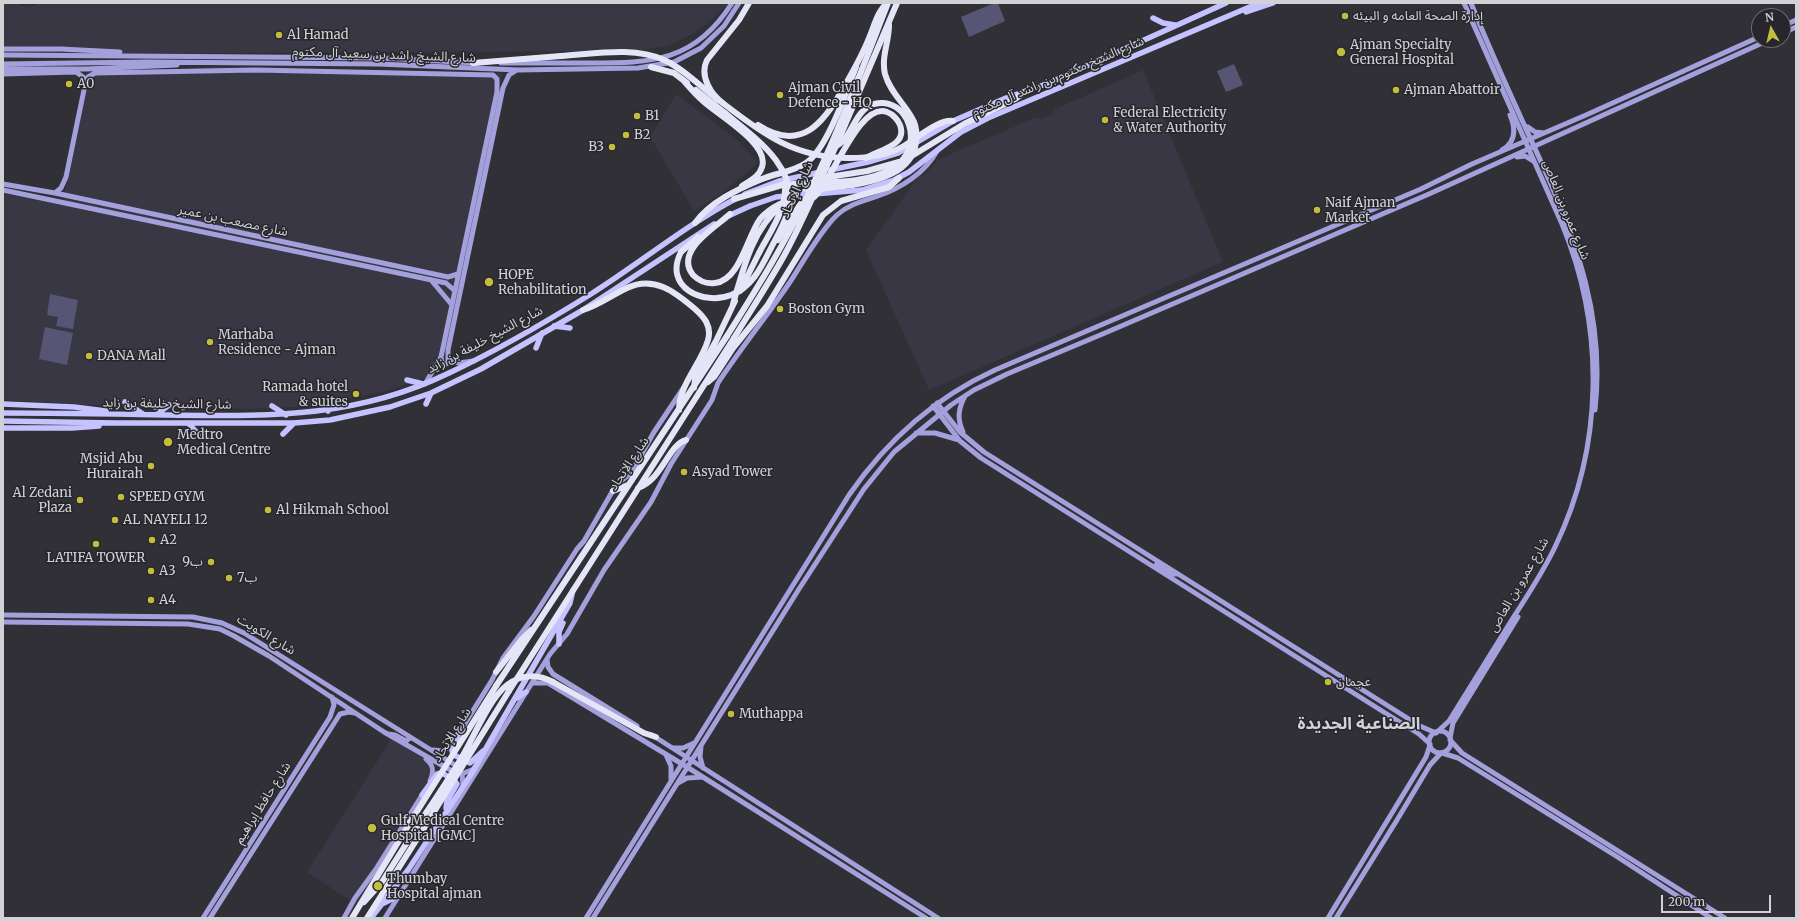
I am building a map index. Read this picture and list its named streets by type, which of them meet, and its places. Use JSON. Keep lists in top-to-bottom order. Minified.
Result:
{"streets":{"highway":["شارع الإتحاد"],"main road":["شارع الشيخ راشد بن سعيد آل مكتوم","شارع الشيخ مكتوم بن راشد آل مكتوم","شارع عمرو بن العاص","شارع مصعب بن عمير","شارع الشيخ خليفة بن زايد","شارع الكويت","شارع حافظ إبراهيم"]},"crossings":[["شارع الشيخ مكتوم بن راشد آل مكتوم","شارع الإتحاد"],["شارع الشيخ مكتوم بن راشد آل مكتوم","شارع الشيخ خليفة بن زايد"],["شارع الإتحاد","شارع الشيخ خليفة بن زايد"]],"districts":["الصناعية الجديدة"],"places":["إدارة الصحة العامه و البيئه","Al Hamad","Ajman Specialty General Hospital","A0","Ajman Abattoir","Ajman Civil Defence - HQ","B1","Federal Electricity & Water Authority","B2","B3","Naif Ajman Market","HOPE Rehabilitation","Boston Gym","Marhaba Residence - Ajman","DANA Mall","Ramada hotel & suites","Medtro Medical Centre","Msjid Abu Hurairah","Asyad Tower","SPEED GYM","Al Zedani Plaza","Al Hikmah School","AL NAYELI 12","A2","LATIFA TOWER","ب9","A3","ب7","A4","عجمان","Muthappa","Gulf Medical Centre Hospital [GMC]","Thumbay Hospital ajman"],"scale_bar":"200 m","north":"top"}
